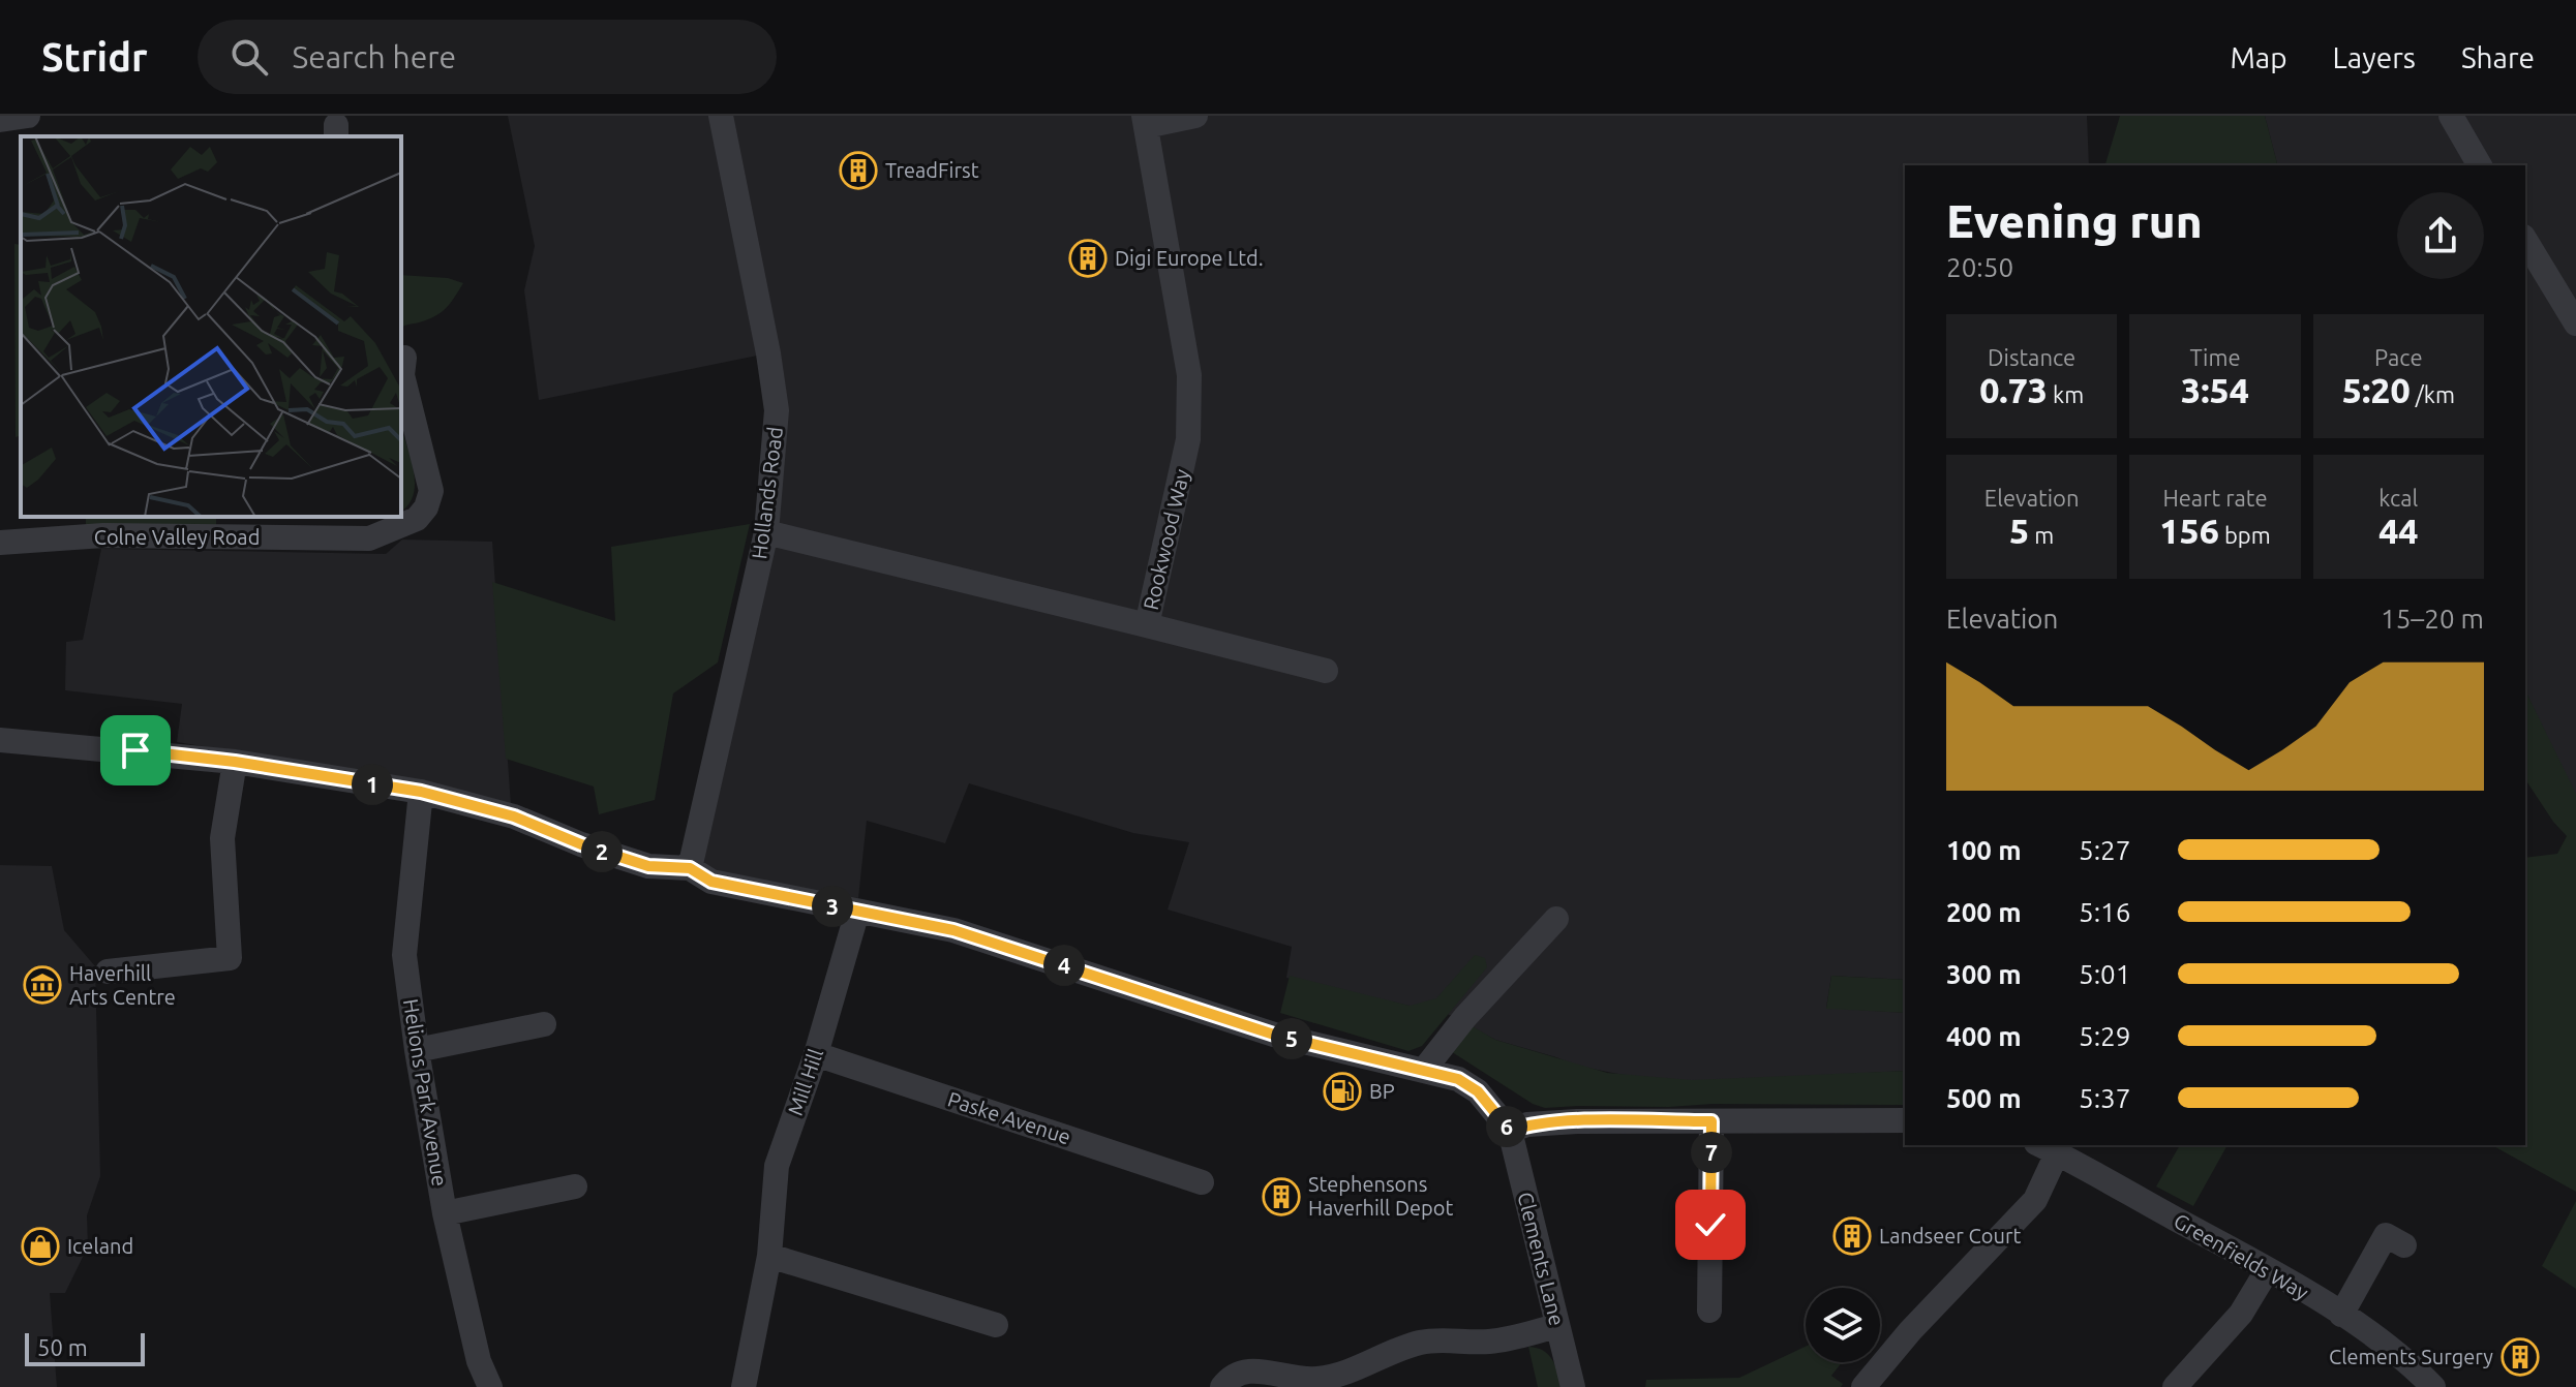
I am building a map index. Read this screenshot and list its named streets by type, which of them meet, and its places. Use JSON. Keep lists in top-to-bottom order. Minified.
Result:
{"streets":{"street":["Hollands Road","Colne Valley Road","Rookwood Way","Mill Hill","Helions Park Avenue","Paske Avenue","Greenfields Way","Clements Lane"]},"crossings":[["Hollands Road","Rookwood Way"],["Mill Hill","Paske Avenue"]],"places":{"building":["TreadFirst","Digi Europe Ltd.","Stephensons Haverhill Depot","Landseer Court","Clements Surgery"],"museum":["Haverhill Arts Centre"],"fuel station":["BP"],"shop":["Iceland"]},"scale_bar":"50 m","page":{"header":"Stridr","search":"Search here","nav":["Map","Layers","Share"],"heading":["Evening run","20:50"],"stats":[["Distance","0.73 km"],["Time","3:54"],["Pace","5:20 /km"],["Elevation","5 m"],["Heart rate","156 bpm"],["kcal","44"]],"chart":["Elevation","15–20 m"],"pins":["1","2","3","4","5","6","7"],"list":[{"name":"100 m","note":"5:27"},{"name":"200 m","note":"5:16"},{"name":"300 m","note":"5:01"},{"name":"400 m","note":"5:29"},{"name":"500 m","note":"5:37"}],"scale":"50 m"}}
